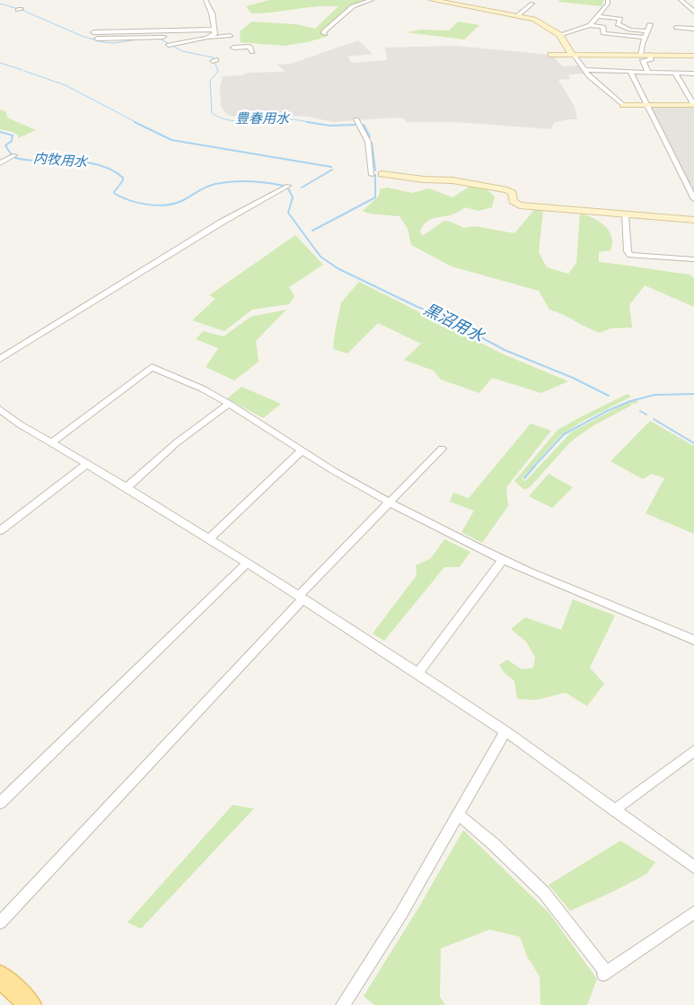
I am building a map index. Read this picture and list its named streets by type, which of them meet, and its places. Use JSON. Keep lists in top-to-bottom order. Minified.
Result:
{"water":["豊春用水","内牧用水","黒沼用水"]}
